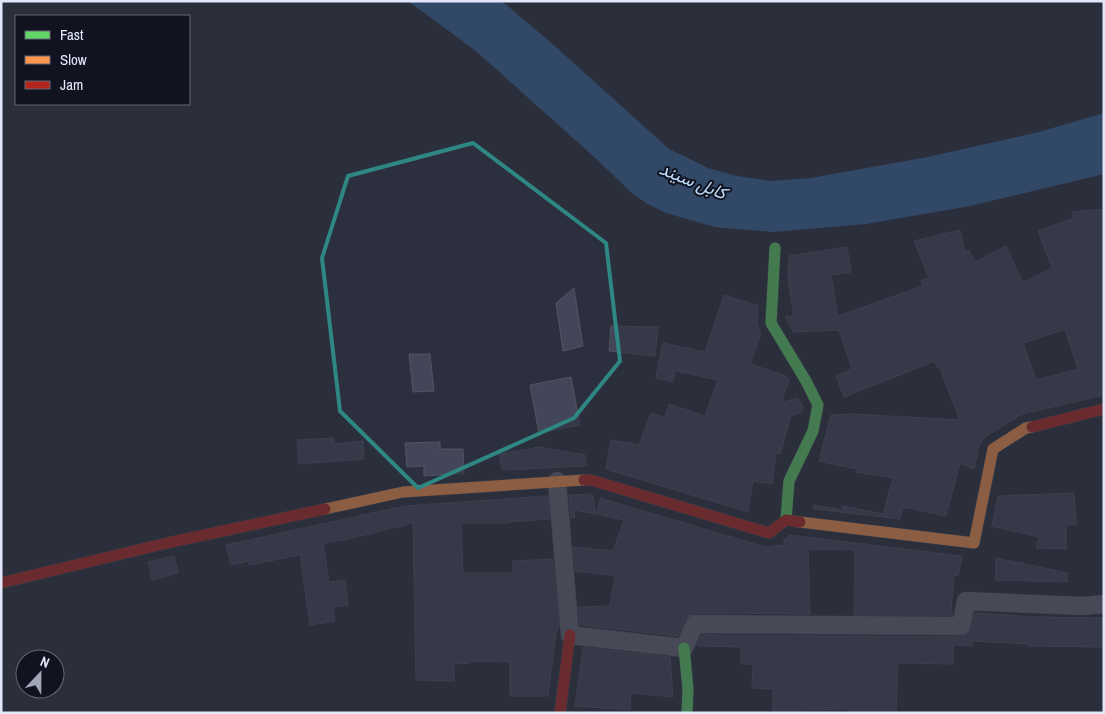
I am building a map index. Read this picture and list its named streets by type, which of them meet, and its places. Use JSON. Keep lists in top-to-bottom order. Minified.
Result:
{"water":["کابل سيند"],"legend":["Fast","Slow","Jam"],"north":"top"}
